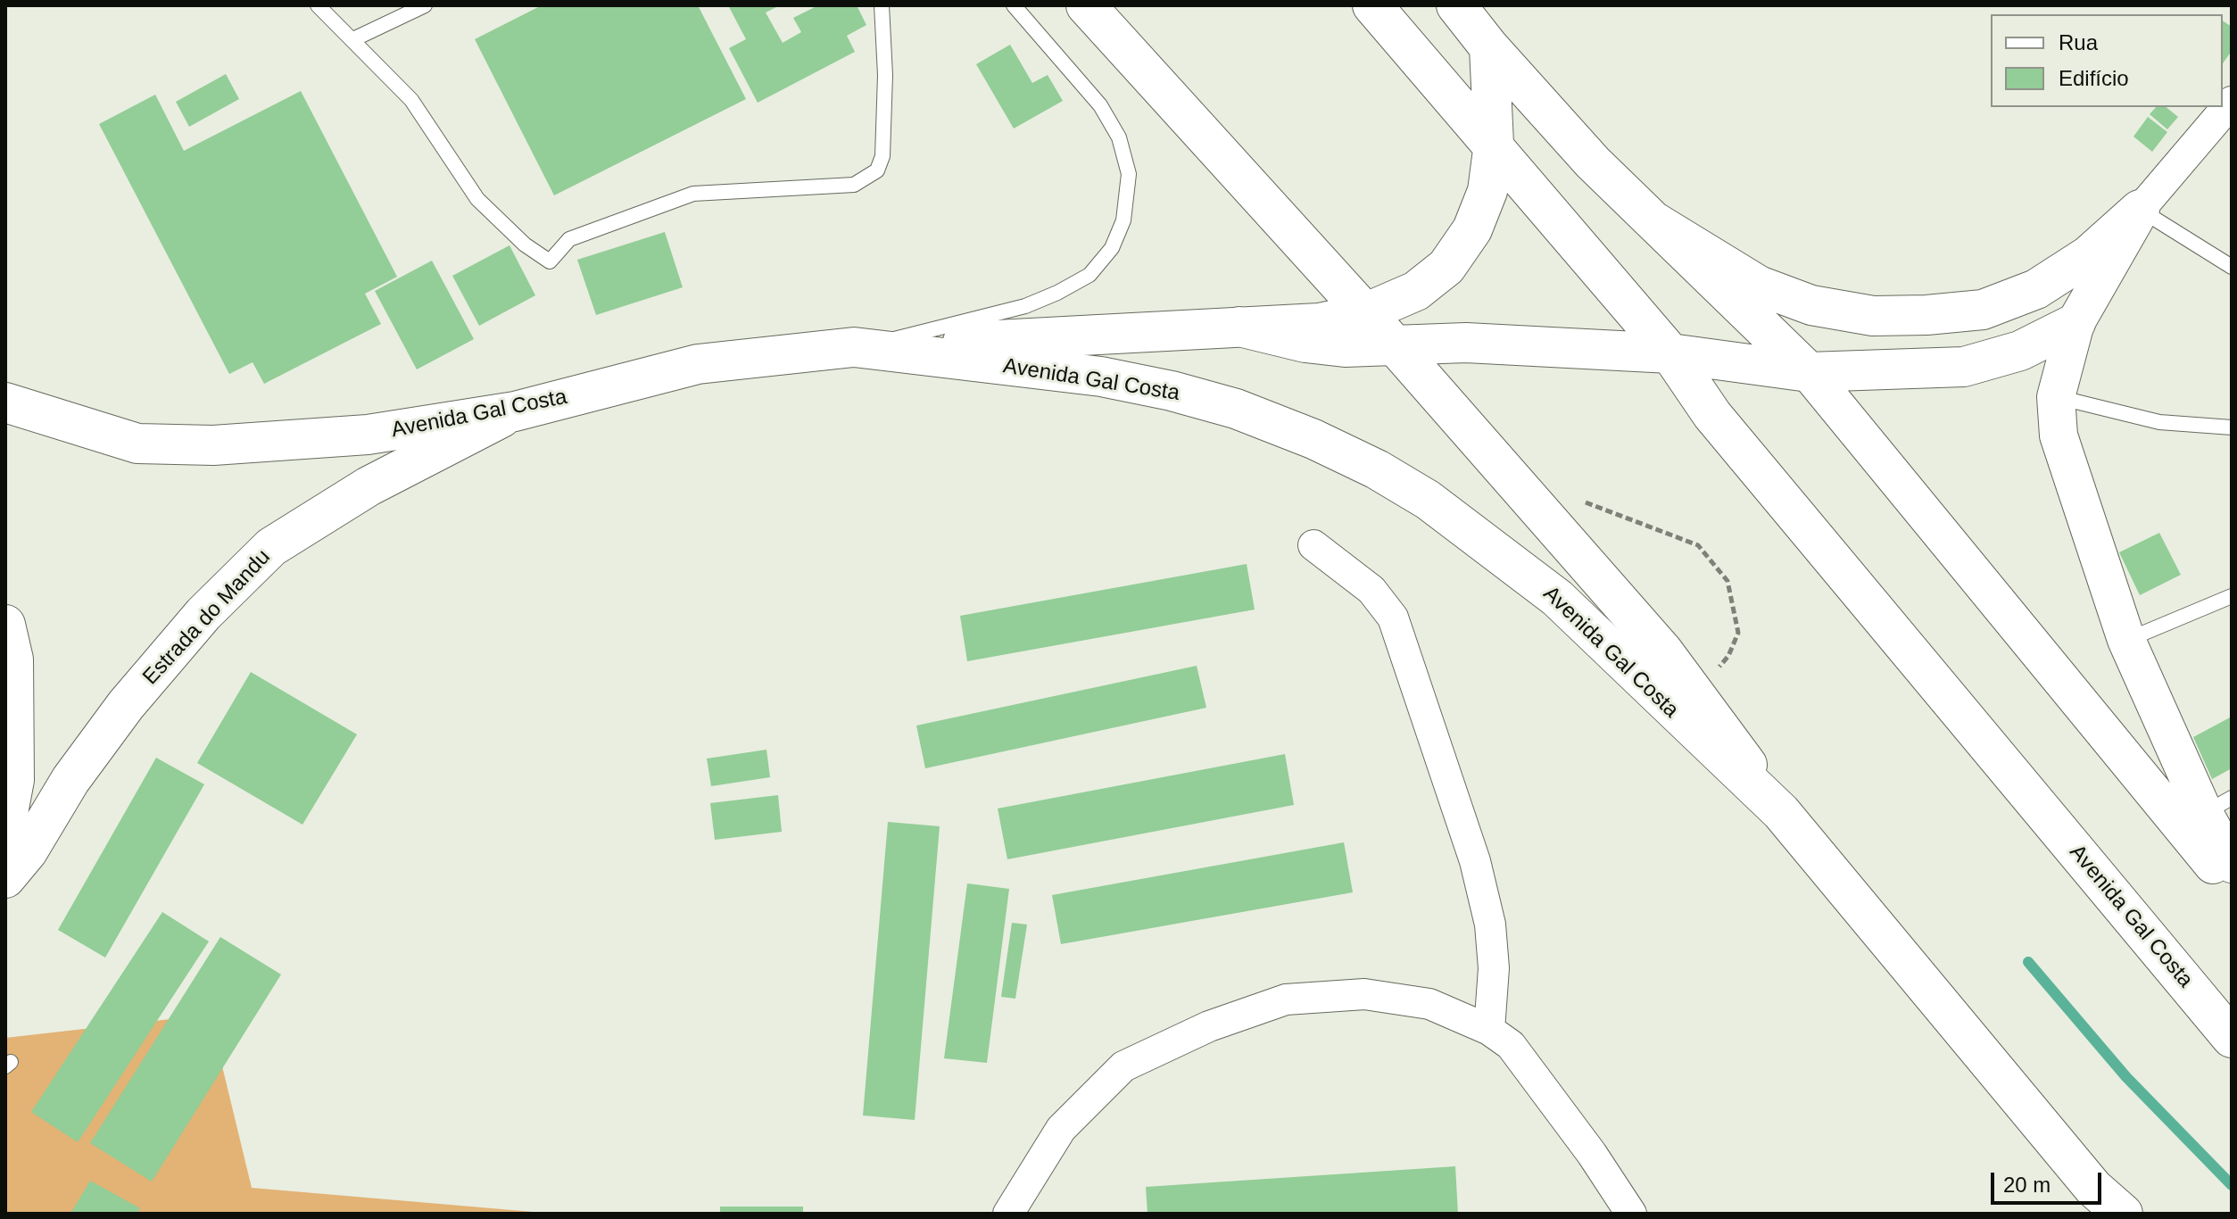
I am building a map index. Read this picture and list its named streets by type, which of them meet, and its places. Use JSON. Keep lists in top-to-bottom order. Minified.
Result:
{"streets":{"main road":["Avenida Gal Costa","Estrada do Mandu"]},"crossings":[["Avenida Gal Costa","Estrada do Mandu"]],"legend":["Rua","Edifício"],"scale_bar":"20 m"}
